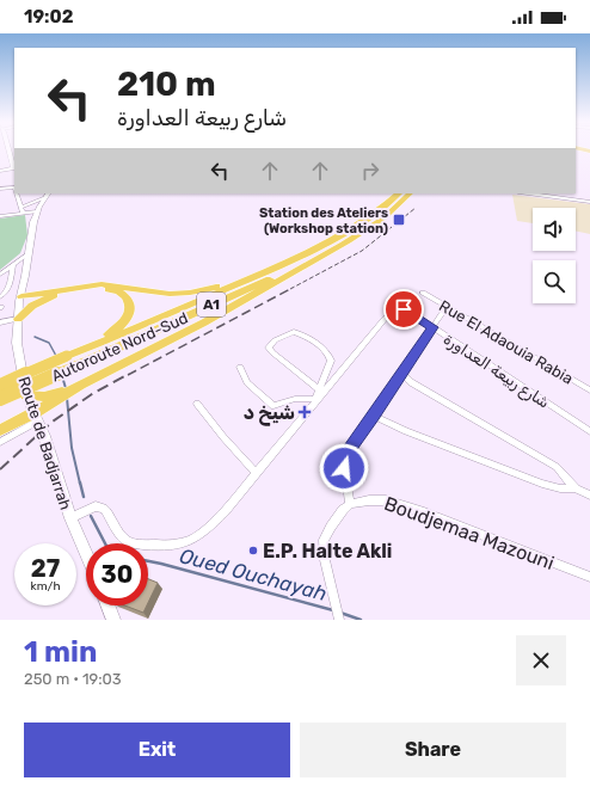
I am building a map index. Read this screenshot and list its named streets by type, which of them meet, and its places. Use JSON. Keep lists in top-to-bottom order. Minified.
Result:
{"streets":{"highway":["A1","Autoroute Nord-Sud"],"main road":["Route de Badjarrah"],"street":["Rue El Adaouia Rabia","شارع ربيعة العداورة","Boudjemaa Mazouni"]},"water":["Oued Ouchayah"],"places":{"transit":["Station des Ateliers (Workshop station)"],"health":["شيخ د"],"other":["E.P. Halte Akli"]},"page":{"status":"19:02","turn":["210 m","شارع ربيعة العداورة"],"speed":"27 km/h","limit":"30","heading":["1 min","250 m · 19:03"],"buttons":["Exit","Share"]}}
